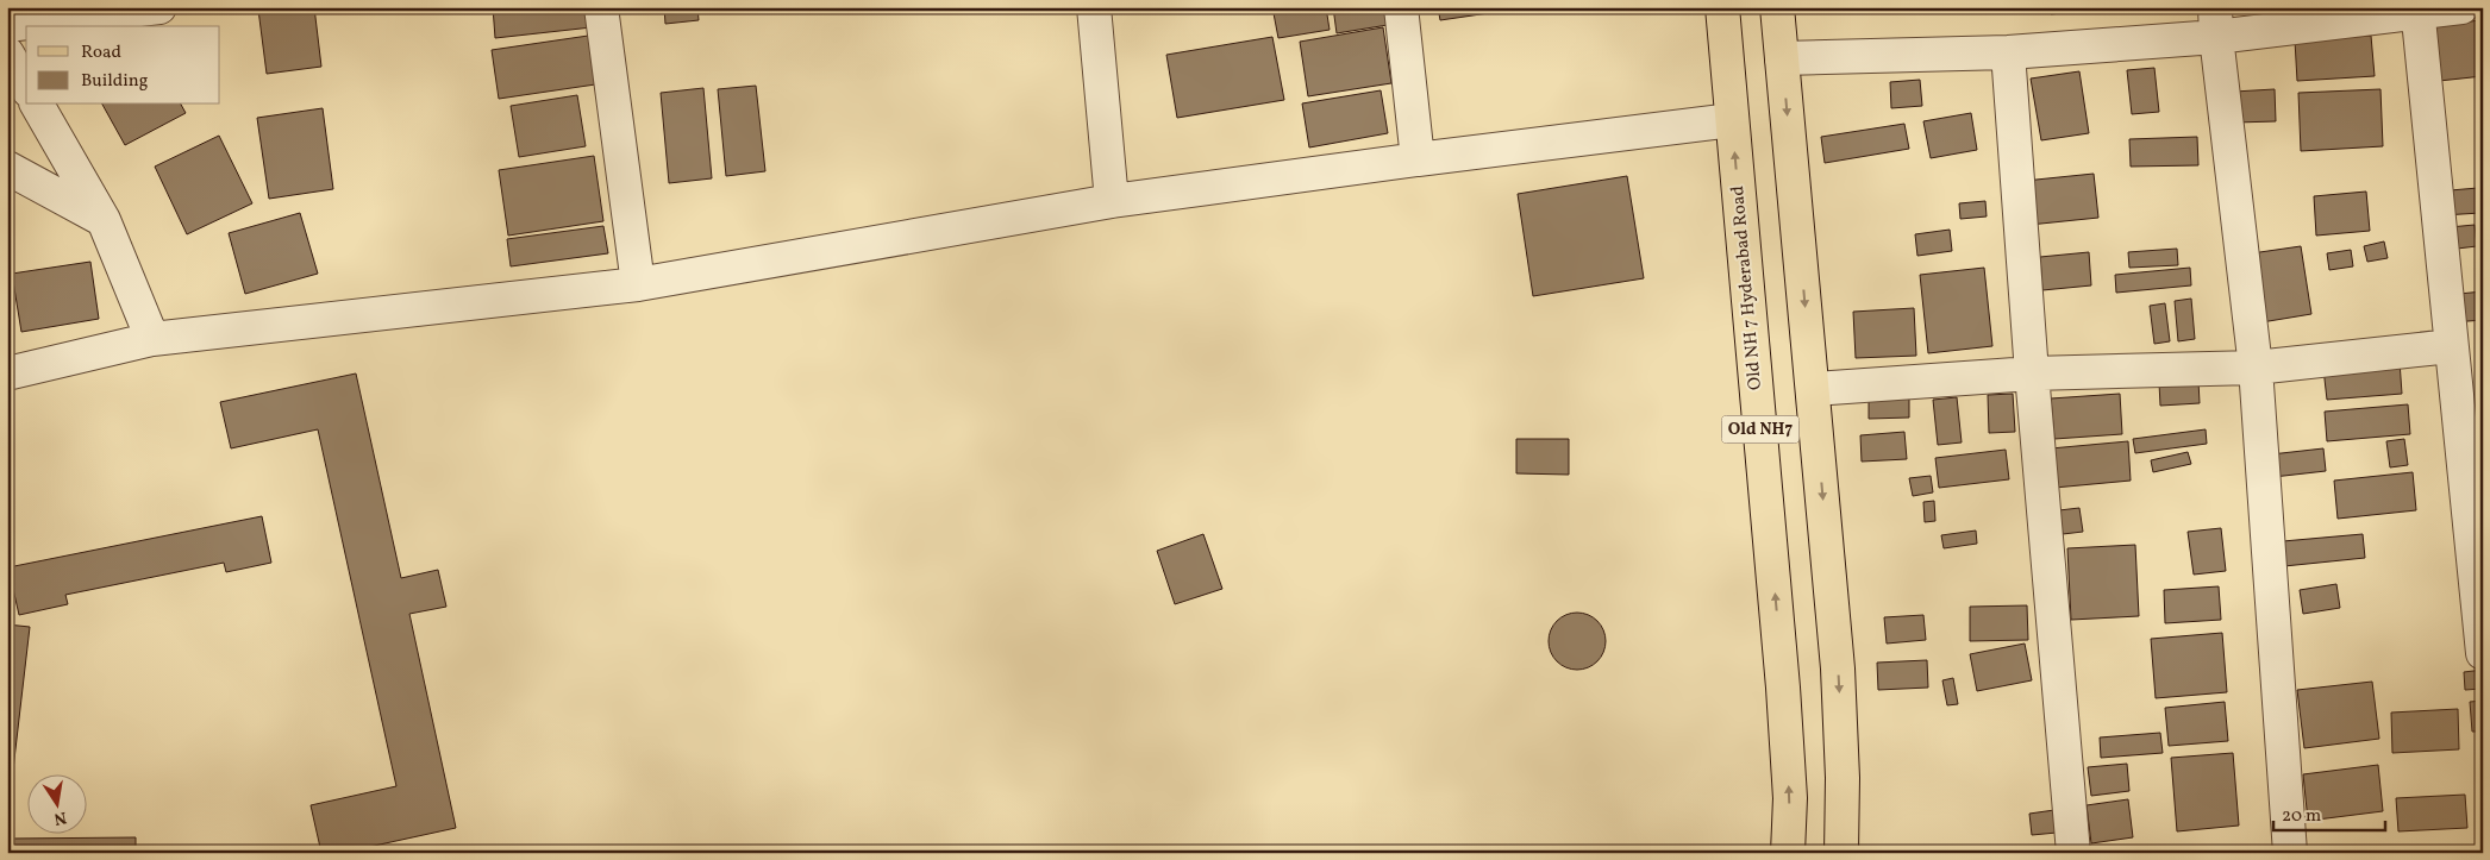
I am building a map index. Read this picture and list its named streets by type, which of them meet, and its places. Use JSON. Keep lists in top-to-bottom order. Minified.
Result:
{"streets":{"main road":["Old NH 7 Hyderabad Road","Old NH7"]},"legend":["Road","Building"],"scale_bar":"20 m","north":"bottom"}
